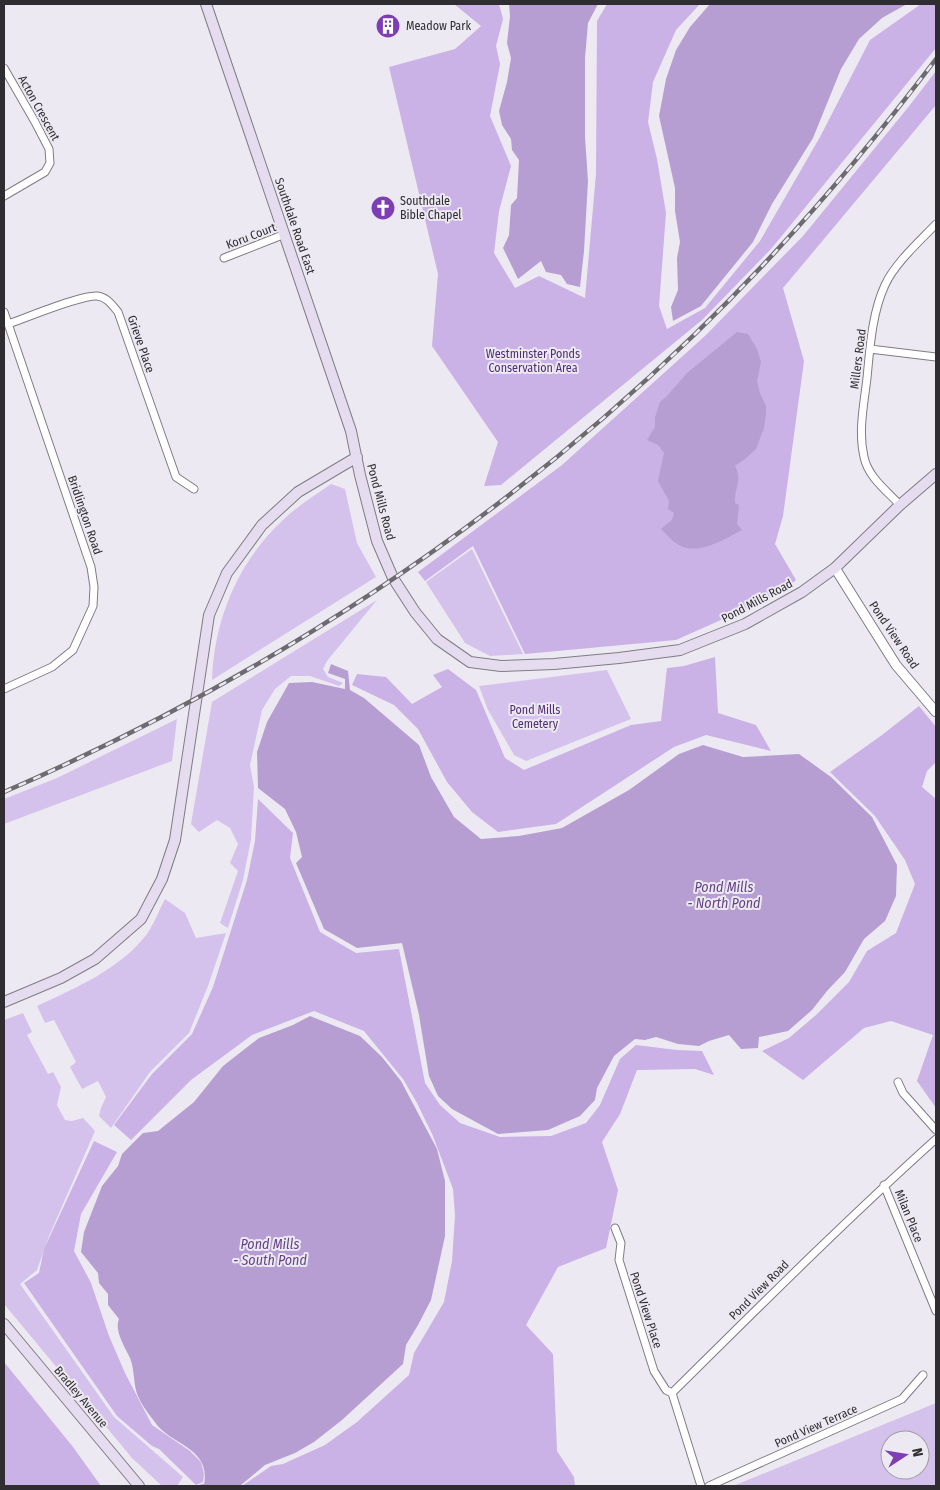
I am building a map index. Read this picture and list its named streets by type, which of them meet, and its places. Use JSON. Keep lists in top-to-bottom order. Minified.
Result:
{"streets":{"main road":["Southdale Road East","Pond Mills Road","Bradley Avenue"],"street":["Acton Crescent","Koru Court","Grieve Place","Millers Road","Bridlington Road","Pond View Road","Milan Place","Pond View Place","Pond View Terrace"]},"crossings":[["Southdale Road East","Koru Court"],["Southdale Road East","Pond Mills Road"],["Grieve Place","Bridlington Road"],["Millers Road","Pond Mills Road"],["Pond Mills Road","Pond View Road"],["Pond View Road","Milan Place"],["Pond View Road","Pond View Place"]],"water":["Pond Mills - North Pond","Pond Mills - South Pond"],"parks":["Westminster Ponds Conservation Area","Pond Mills Cemetery"],"places":{"building":["Meadow Park"],"church":["Southdale Bible Chapel"]},"north":"right"}
